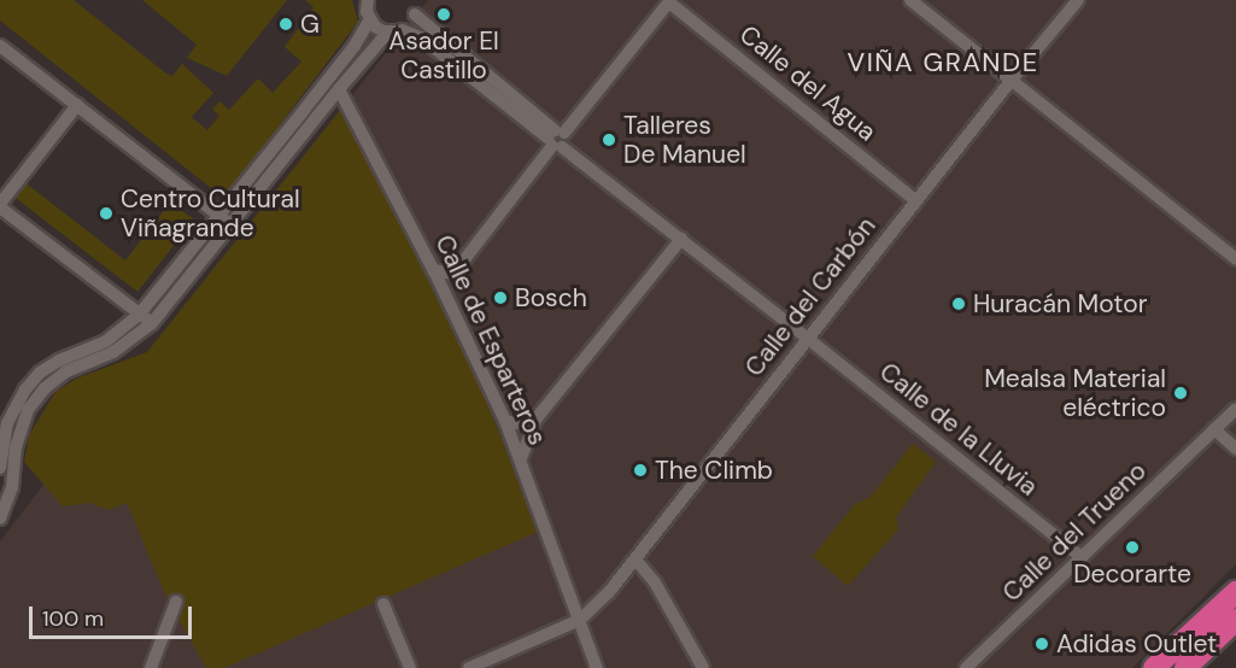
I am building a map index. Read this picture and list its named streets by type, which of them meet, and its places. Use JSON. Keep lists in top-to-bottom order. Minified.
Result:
{"streets":{"street":["Calle del Agua","Calle del Carbón","Calle de Esparteros","Calle de la Lluvia","Calle del Trueno"]},"crossings":[["Calle del Agua","Calle del Carbón"],["Calle del Carbón","Calle de Esparteros"],["Calle del Carbón","Calle de la Lluvia"],["Calle de la Lluvia","Calle del Trueno"]],"districts":["VIÑA GRANDE"],"places":["Asador El Castillo","G","Talleres De Manuel","Centro Cultural Viñagrande","Bosch","Huracán Motor","Mealsa Material eléctrico","The Climb","Decorarte","Adidas Outlet"],"scale_bar":"100 m"}
